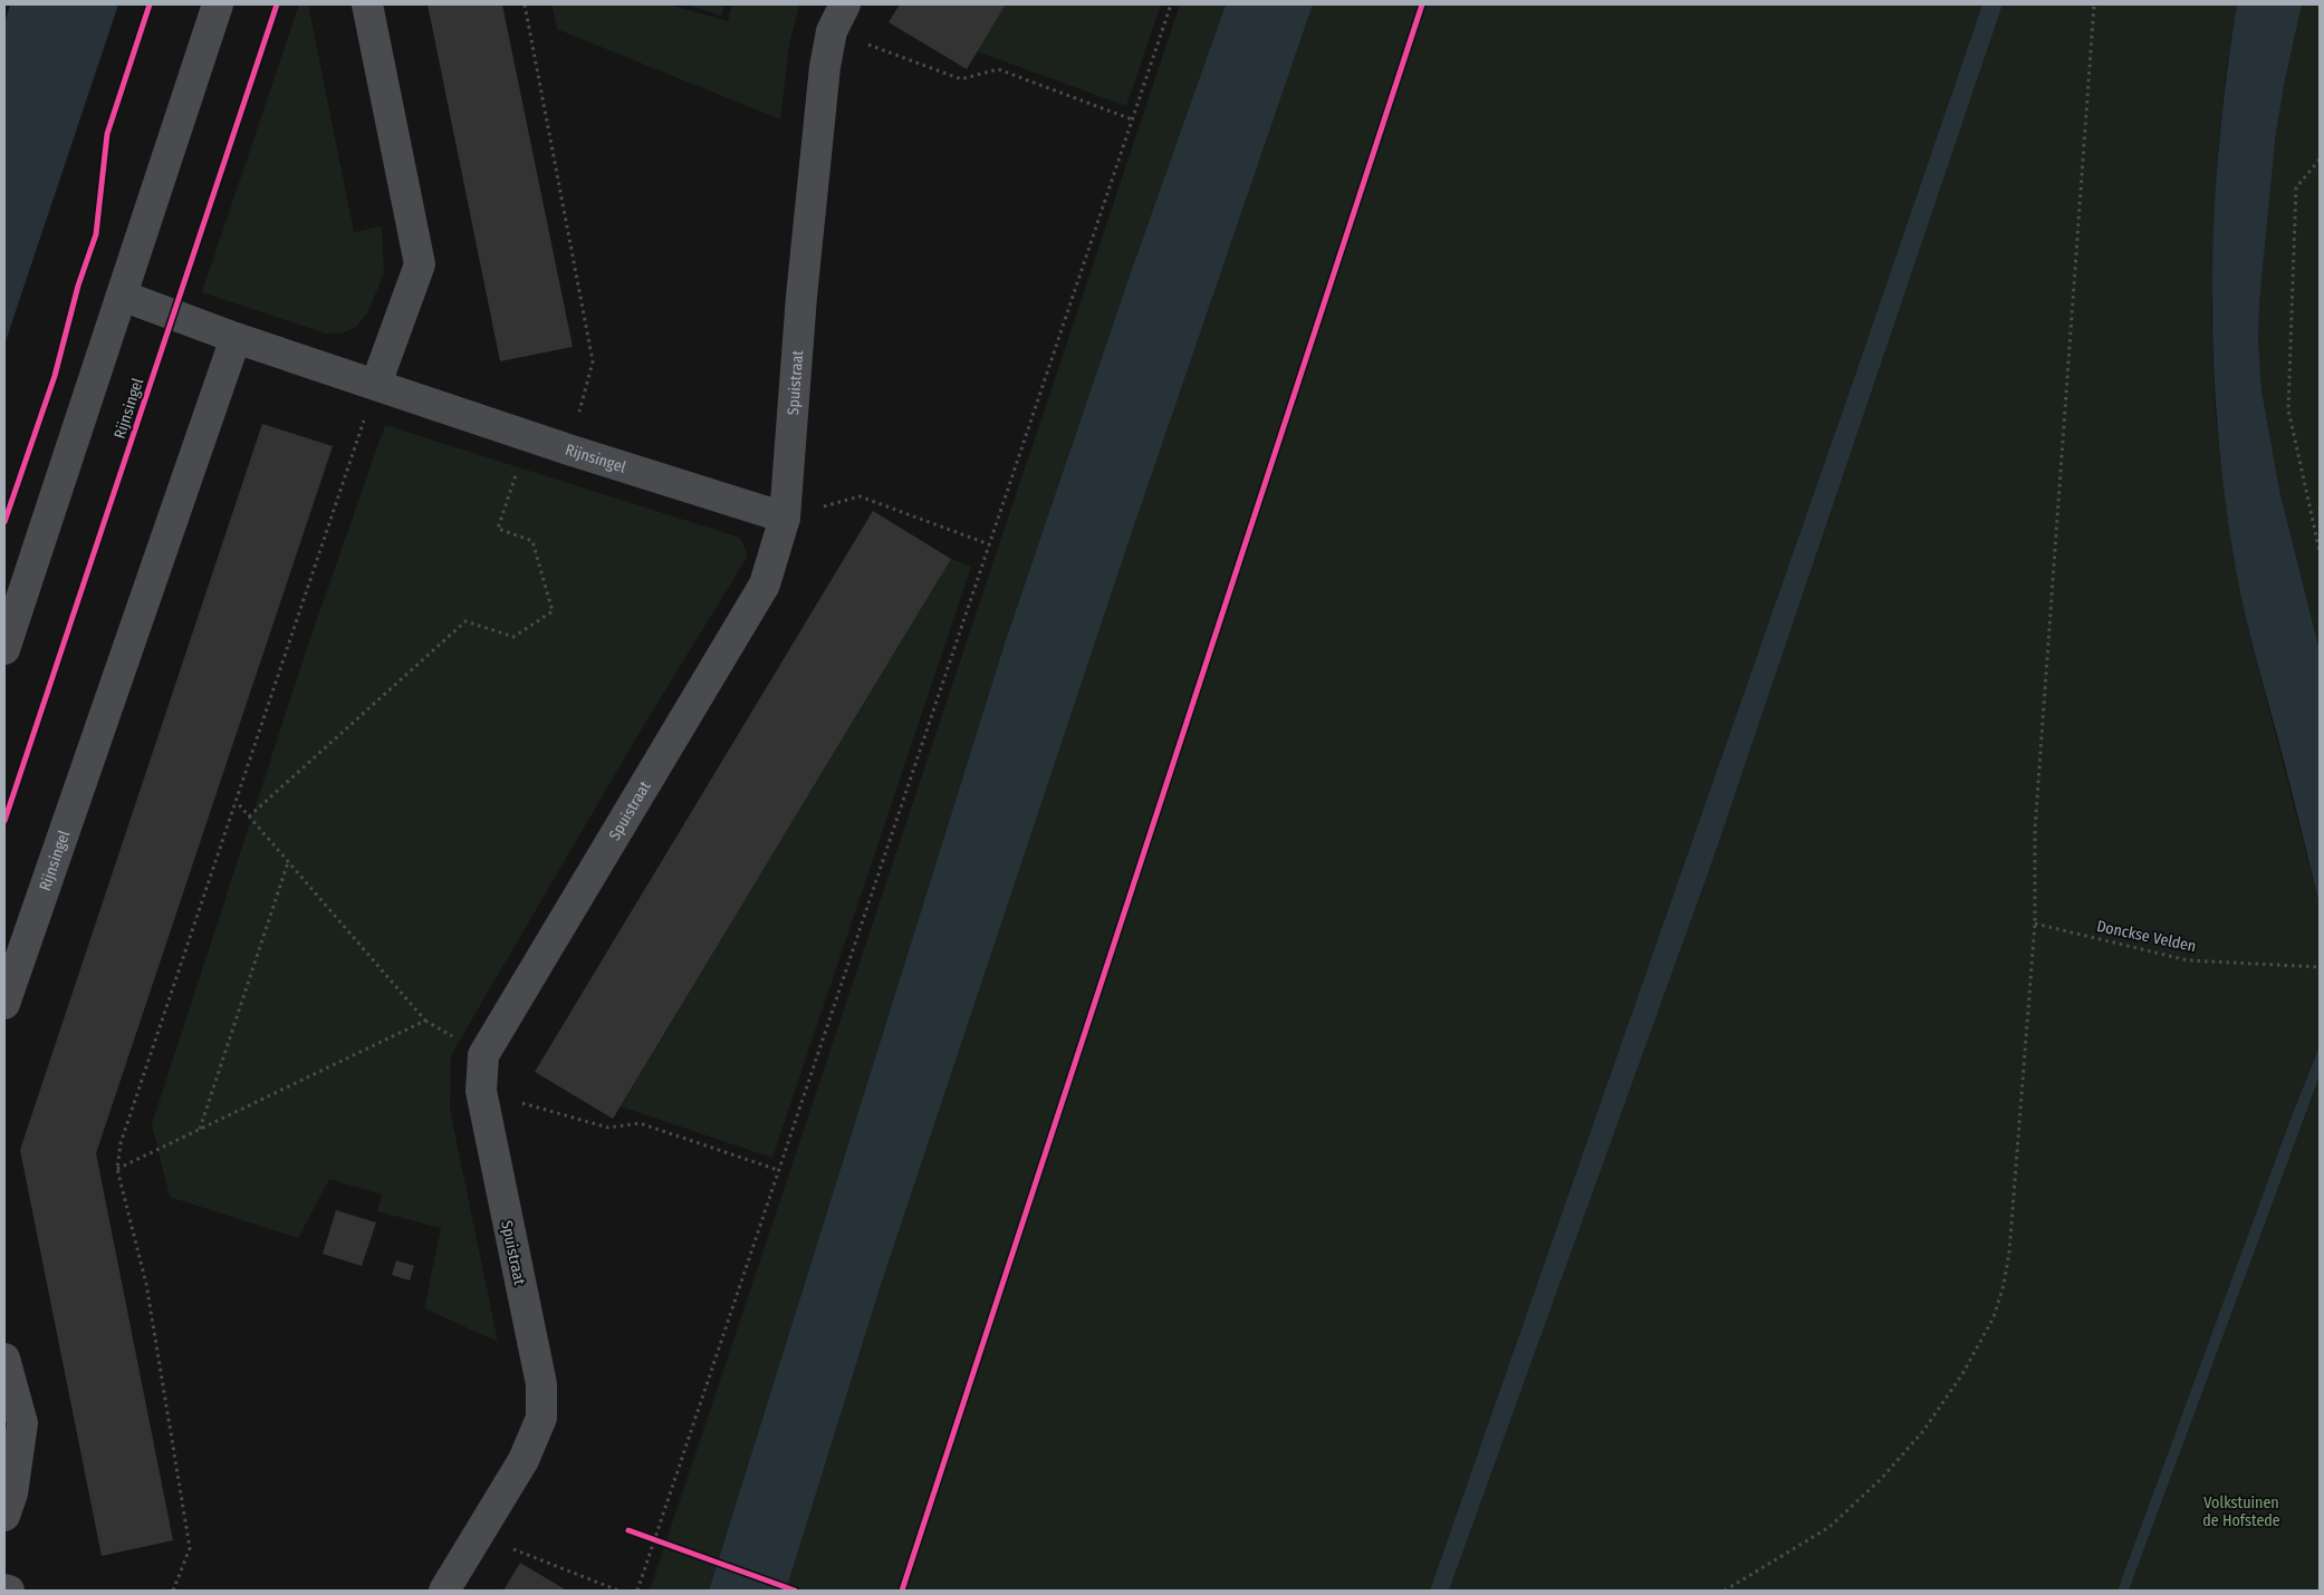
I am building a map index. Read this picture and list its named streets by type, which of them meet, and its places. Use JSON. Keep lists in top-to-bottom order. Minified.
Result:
{"streets":{"street":["Spuistraat","Rijnsingel"],"path":["Donckse Velden"]},"crossings":[["Spuistraat","Rijnsingel"]],"parks":["Volkstuinen de Hofstede"]}
